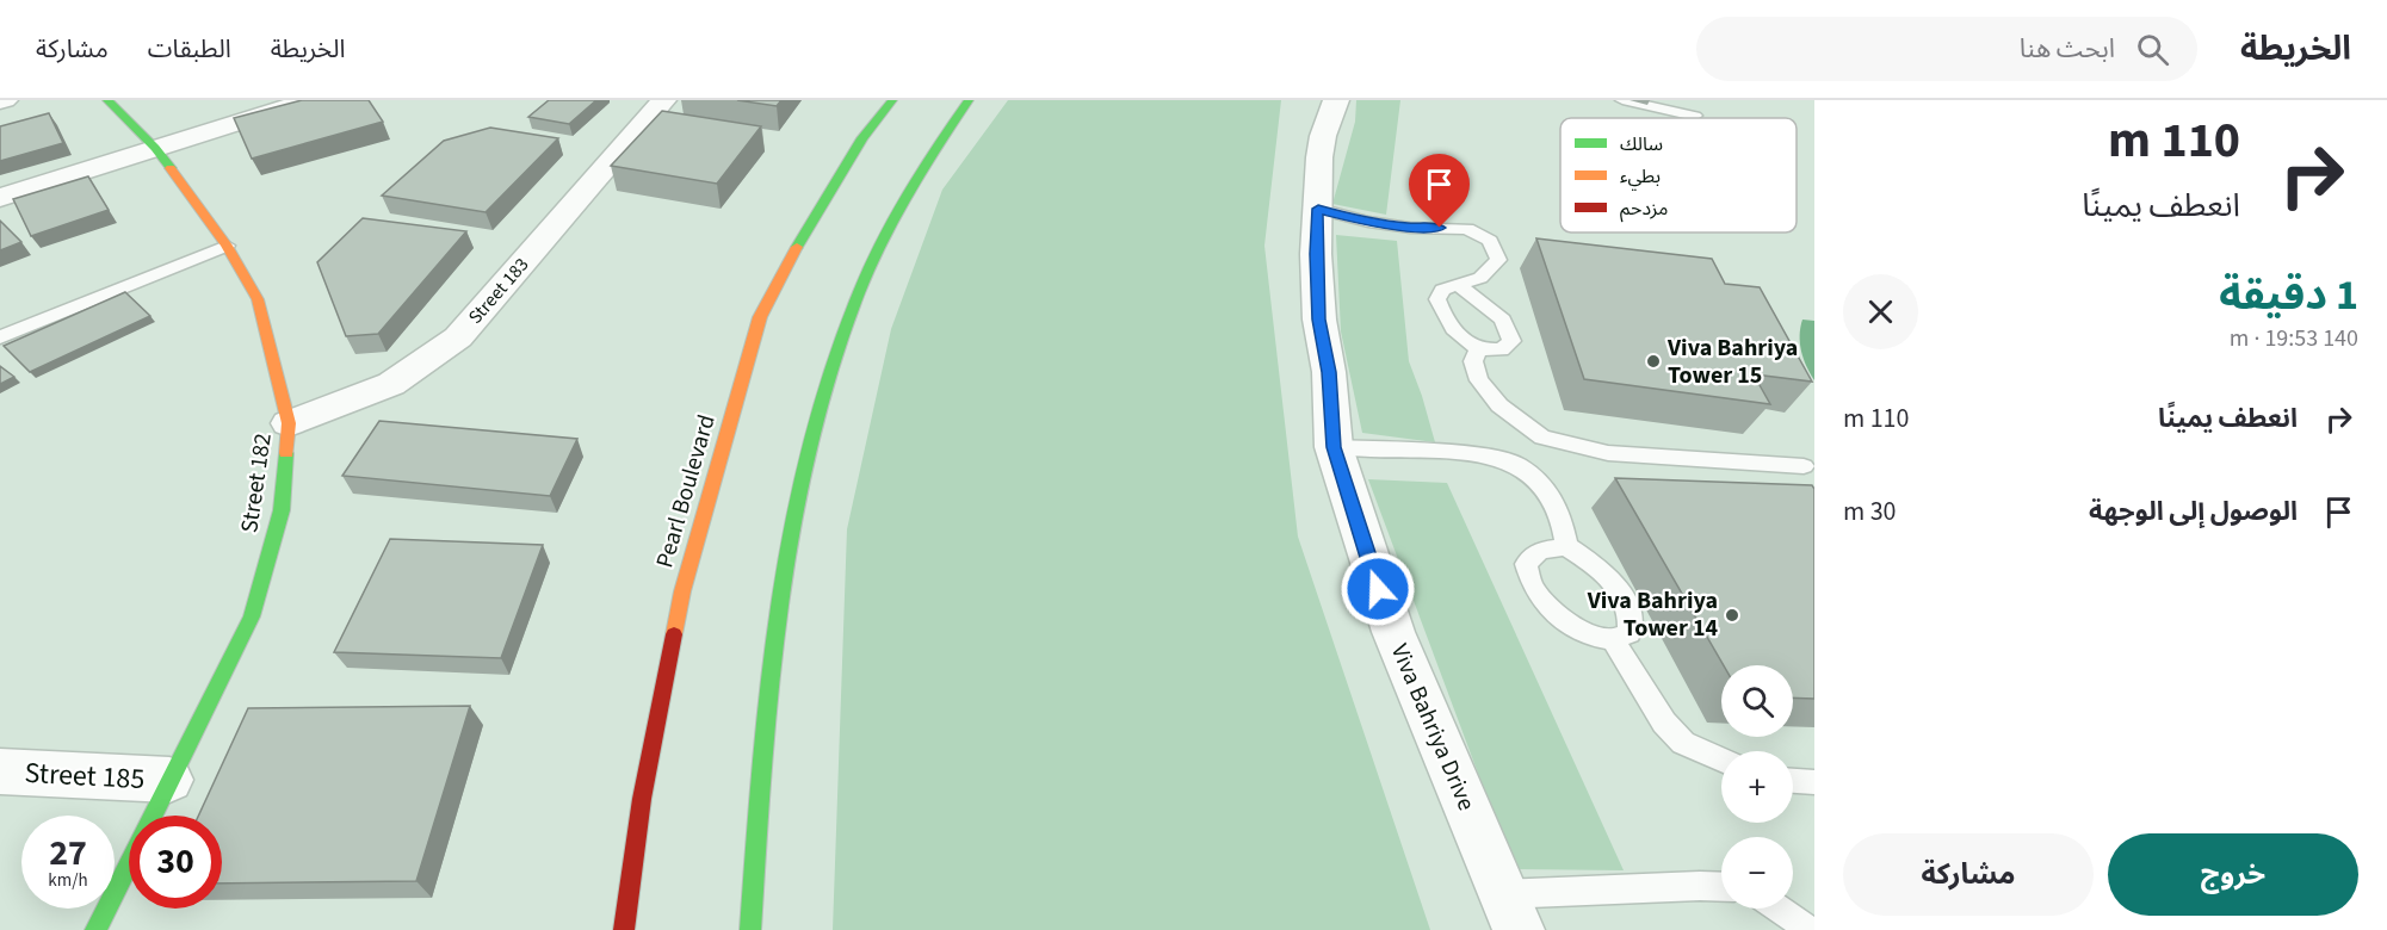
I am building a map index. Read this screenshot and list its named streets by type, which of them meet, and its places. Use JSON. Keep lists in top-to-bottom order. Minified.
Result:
{"streets":{"main road":["Street 182","Pearl Boulevard"],"street":["Street 183","Viva Bahriya Drive","Street 185"]},"crossings":[["Street 183","Street 182"],["Street 182","Street 185"]],"places":["Viva Bahriya Tower 15","Viva Bahriya Tower 14"],"legend":["سالك","بطيء","مزدحم"],"page":{"header":"الخريطة","search":"ابحث هنا","nav":["الخريطة","الطبقات","مشاركة"],"turn":["110 m","انعطف يمينًا"],"heading":["1 دقيقة","140 m · 19:53"],"list":[{"name":"انعطف يمينًا","value":"110 m"},{"name":"الوصول إلى الوجهة","value":"30 m"}],"map_buttons":["+","−"],"speed":"27 km/h","limit":"30","buttons":["خروج","مشاركة"]}}
